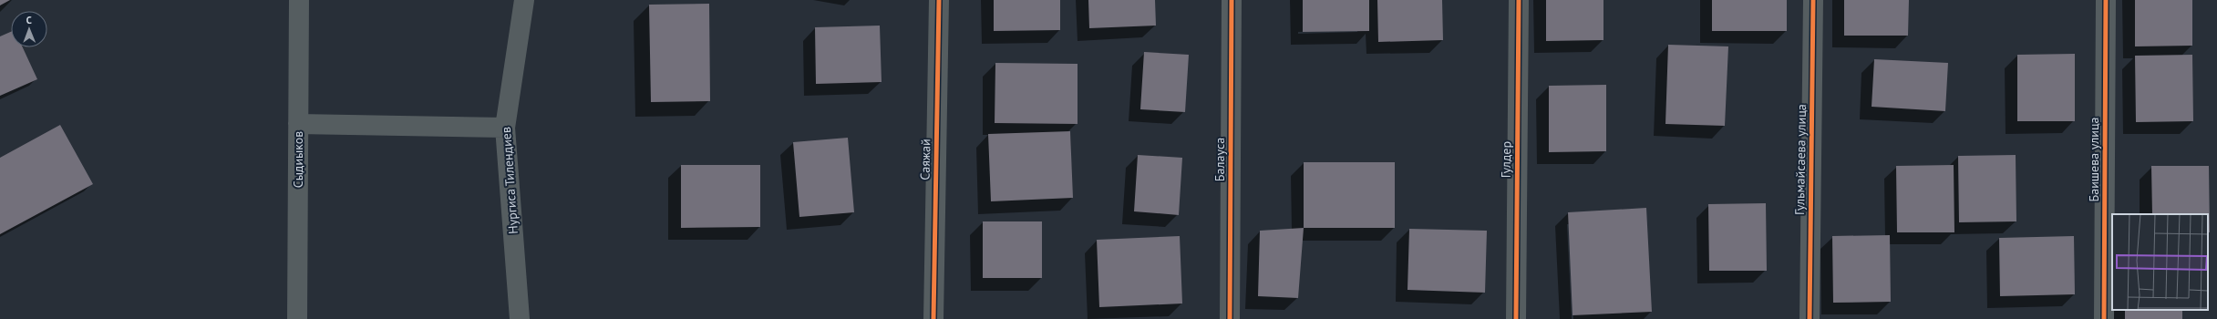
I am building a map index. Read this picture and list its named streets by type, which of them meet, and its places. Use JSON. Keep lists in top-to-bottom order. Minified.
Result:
{"streets":{"street":["Сыдиыков","Саяжай","Балауса","Гулдер","Гульмайсаева улица","Баишева улица","Нургиса Тилендиев"]},"north":"top"}
